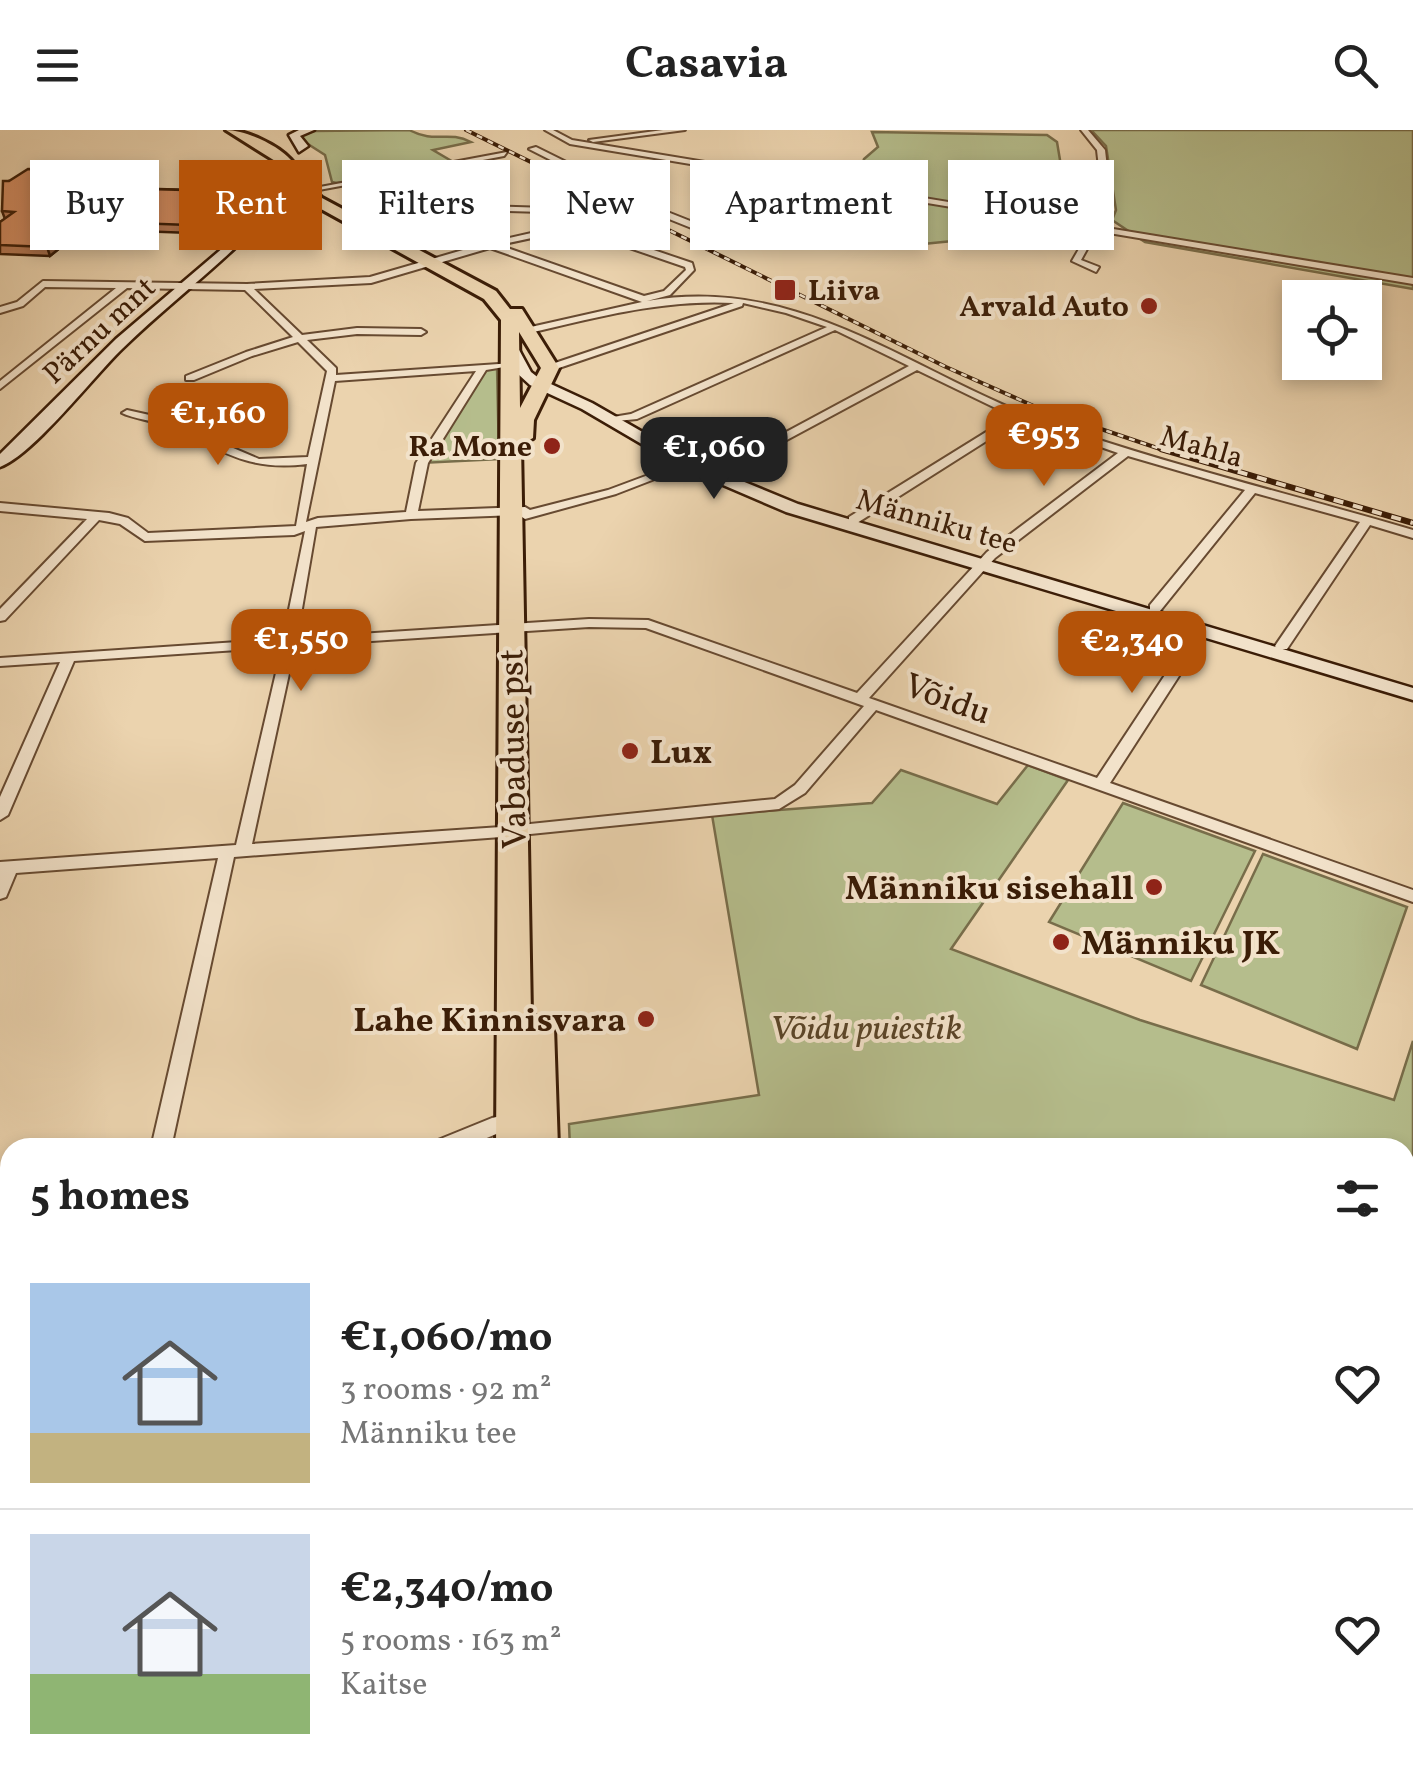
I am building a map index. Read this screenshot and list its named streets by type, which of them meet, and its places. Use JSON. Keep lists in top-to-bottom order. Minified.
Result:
{"streets":{"highway":["Männiku tee","Vabaduse pst"],"street":["Pärnu mnt","Mahla","Võidu"]},"crossings":[["Mahla","Männiku tee"],["Männiku tee","Vabaduse pst"],["Võidu","Vabaduse pst"]],"parks":["Võidu puiestik"],"places":{"transit":["Liiva"],"other":["Arvald Auto","Ra Mone","Lux","Männiku sisehall","Männiku JK","Lahe Kinnisvara"]},"page":{"header":"Casavia","chip":["Buy","Rent","Filters","New","Apartment","House"],"price":["€1,160","€953","€1,060","€1,550","€2,340"],"heading":"5 homes","list":[{"name":"€1,060/mo","note":"3 rooms · 92 m² · Männiku tee"},{"name":"€2,340/mo","note":"5 rooms · 163 m² · Kaitse"}]}}
